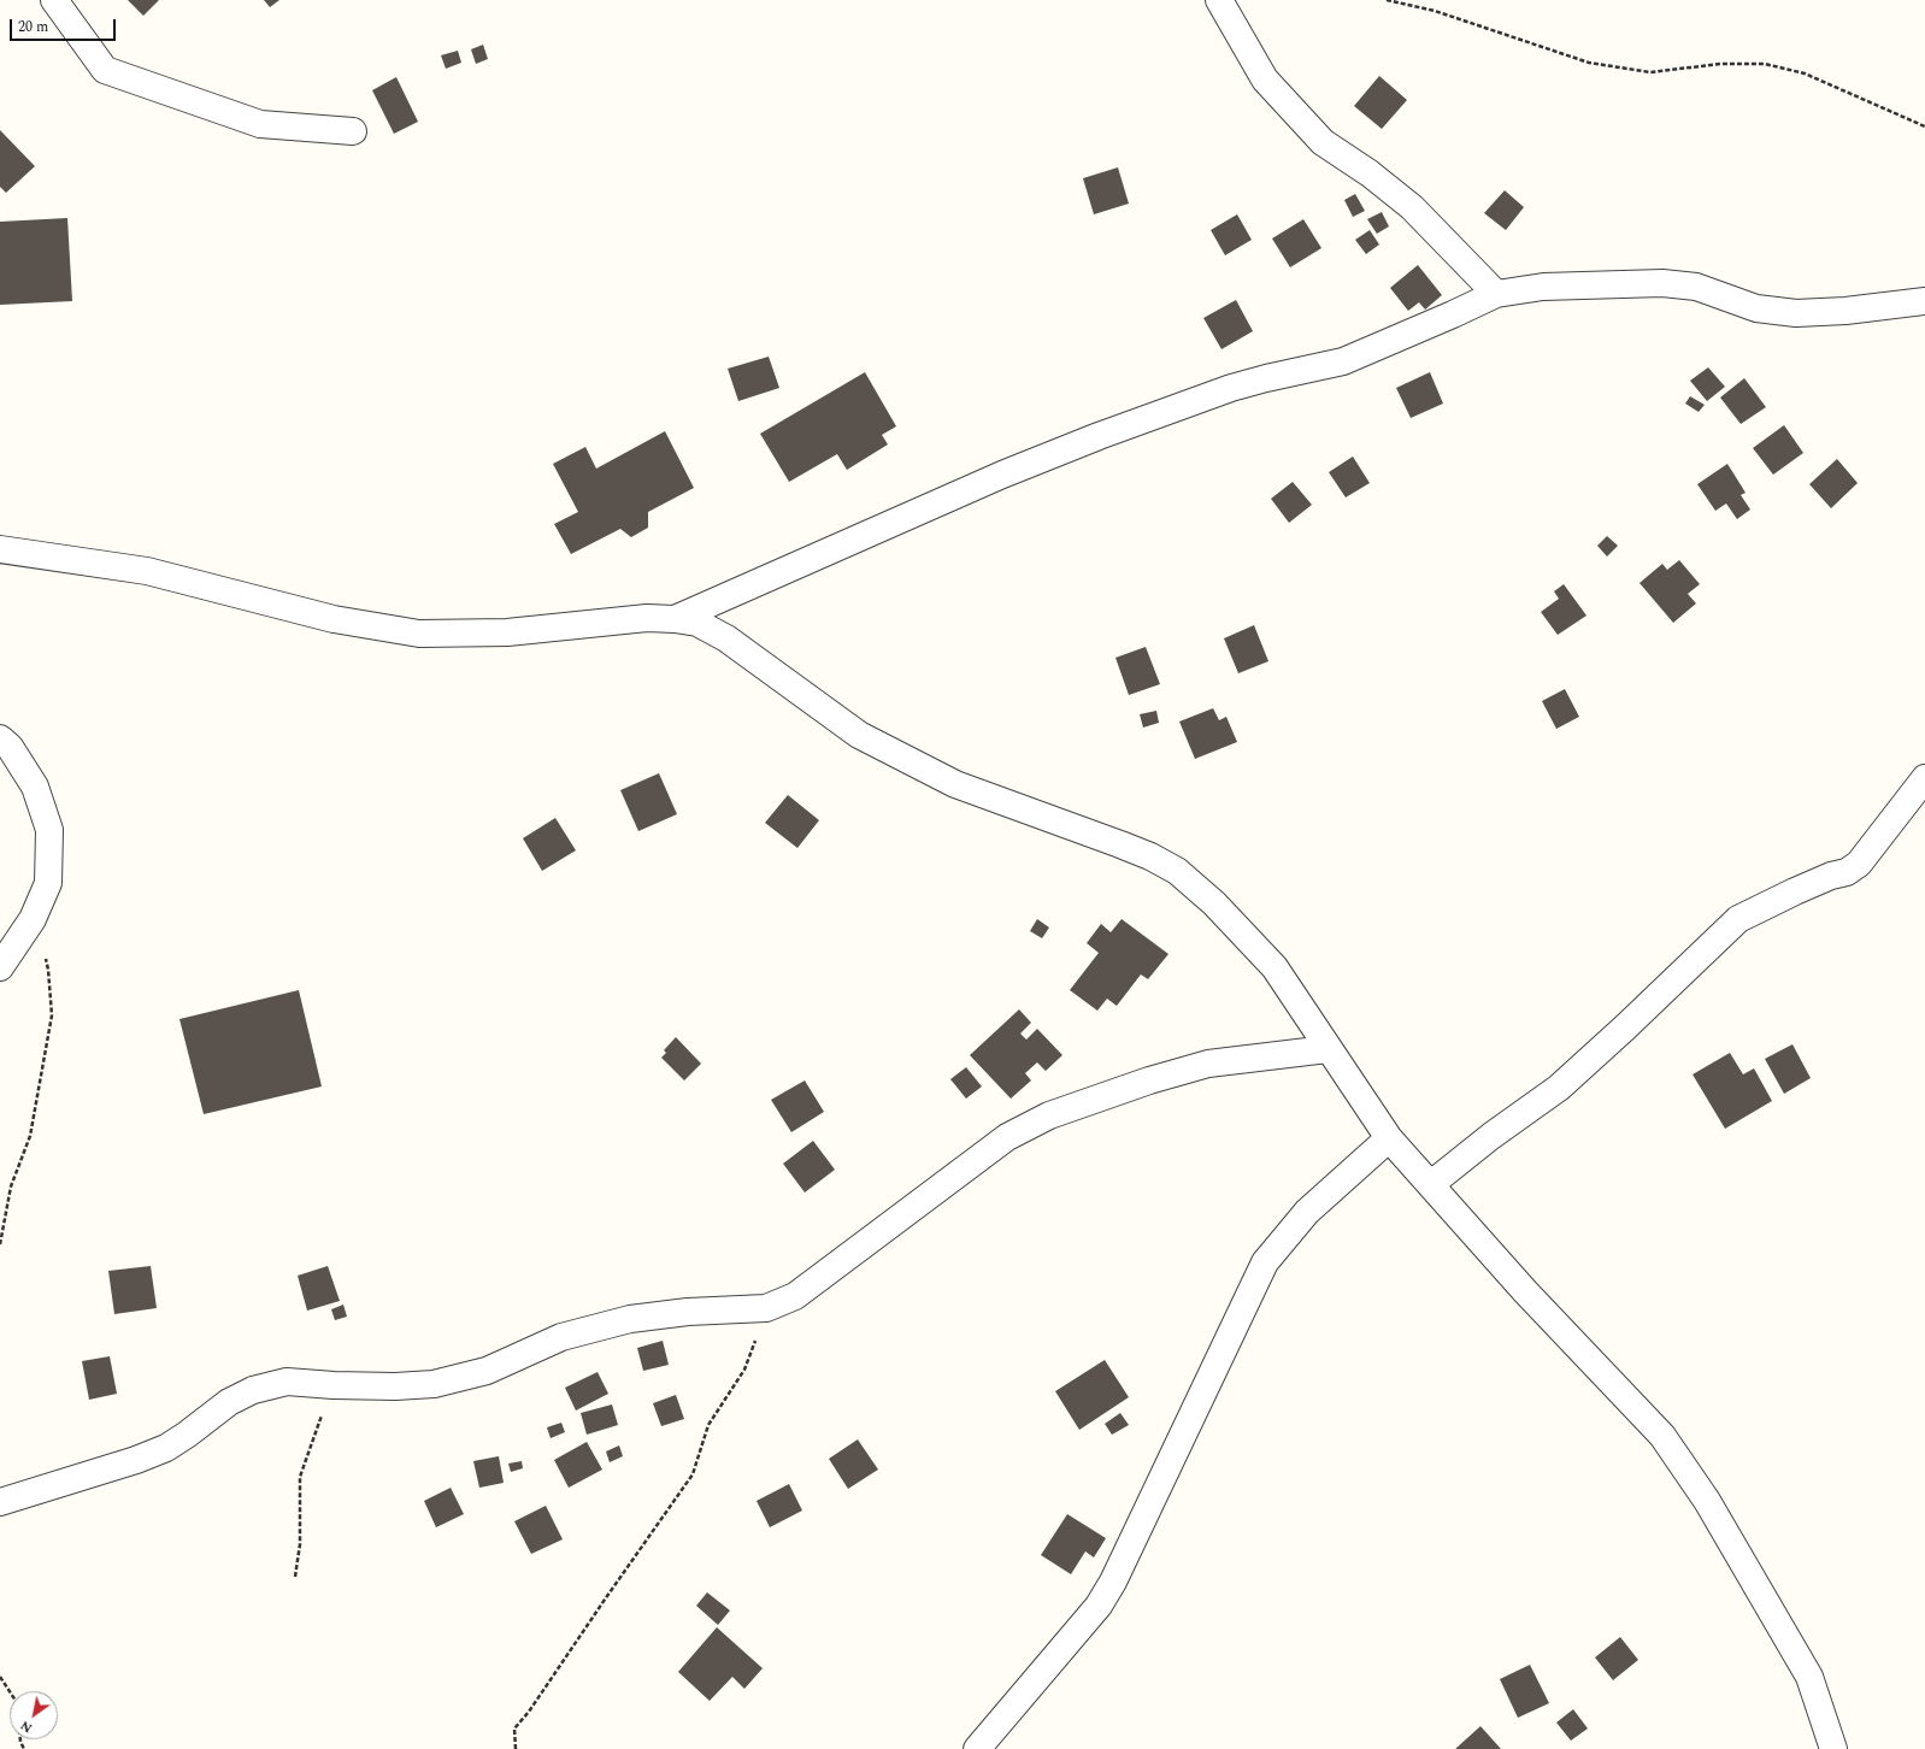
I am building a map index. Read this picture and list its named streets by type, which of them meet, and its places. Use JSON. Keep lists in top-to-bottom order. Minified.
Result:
{"scale_bar":"20 m","north":"bottom left"}
